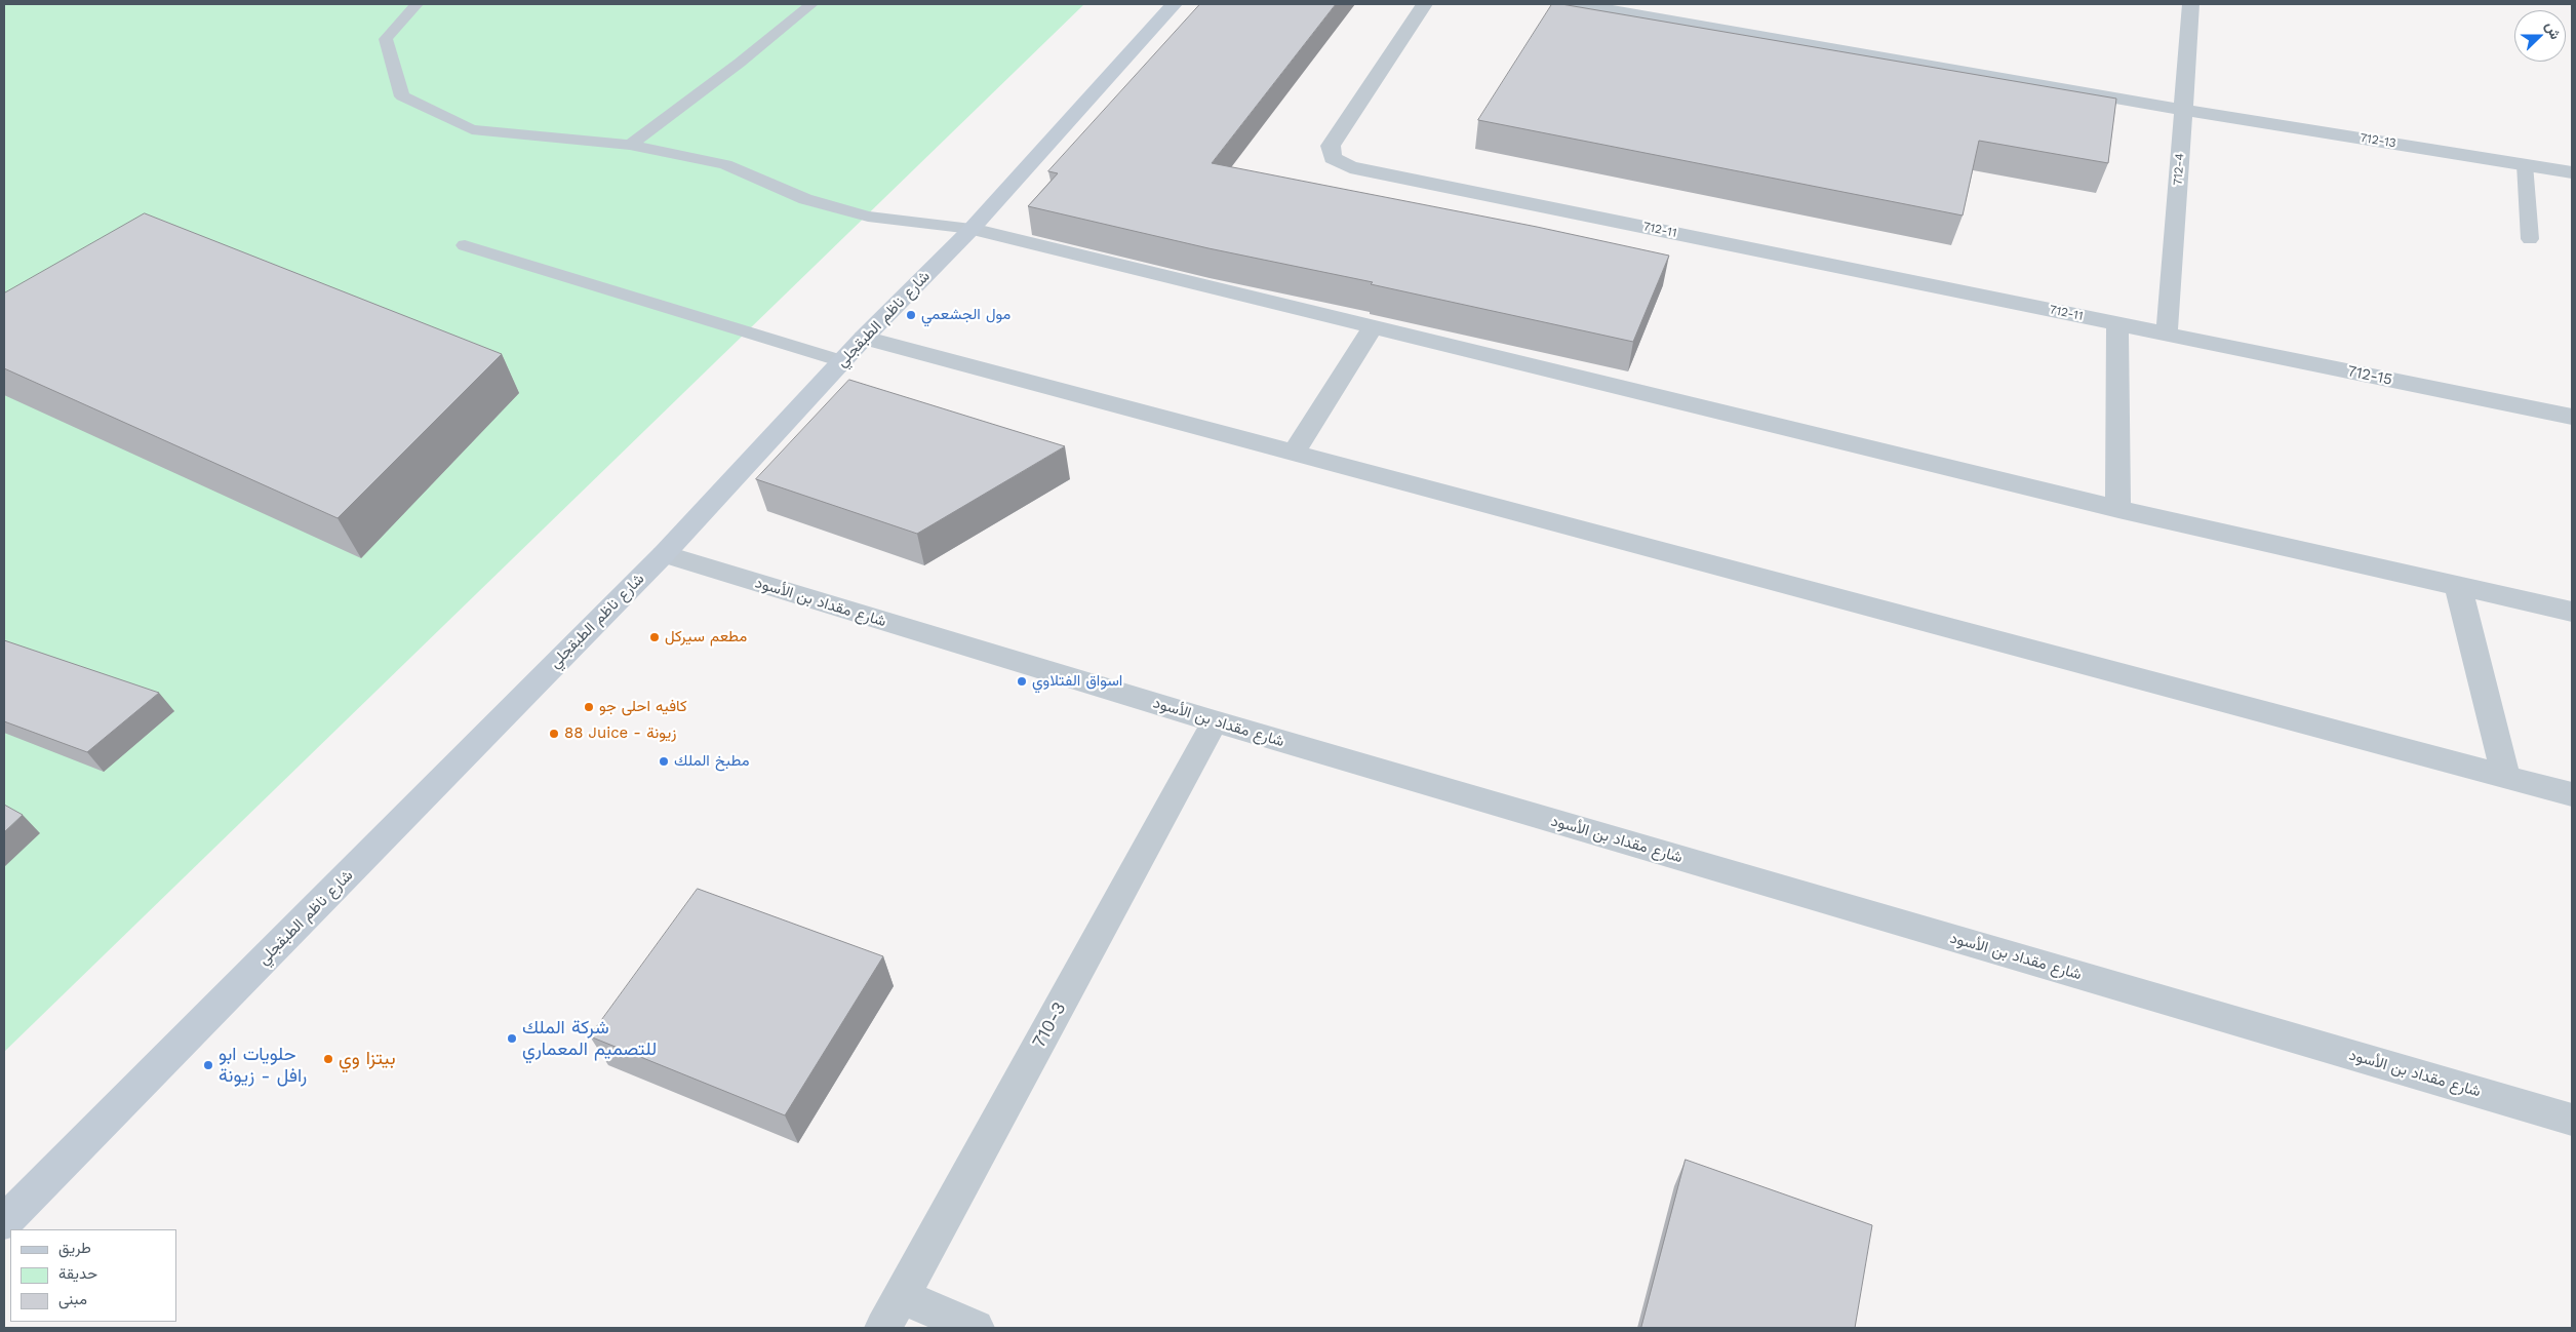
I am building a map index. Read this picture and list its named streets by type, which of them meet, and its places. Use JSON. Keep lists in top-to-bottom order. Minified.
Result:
{"streets":{"main road":["شارع ناظم الطبقجلي"],"street":["712-13","712-4","712-11","712-15","شارع مقداد بن الأسود","710-3"]},"crossings":[["712-13","712-4"],["712-4","712-11"],["712-4","712-15"],["712-11","712-15"],["شارع ناظم الطبقجلي","شارع مقداد بن الأسود"],["شارع مقداد بن الأسود","710-3"]],"places":["مول الجشعمي","مطعم سيركل","اسواق الفتلاوي","كافيه احلى جو","88 Juice - زيونة","مطبخ الملك","شركة الملك للتصميم المعماري","بيتزا وي","حلويات ابو رافل - زيونة"],"legend":["طريق","حديقة","مبنى"],"north":"right"}
